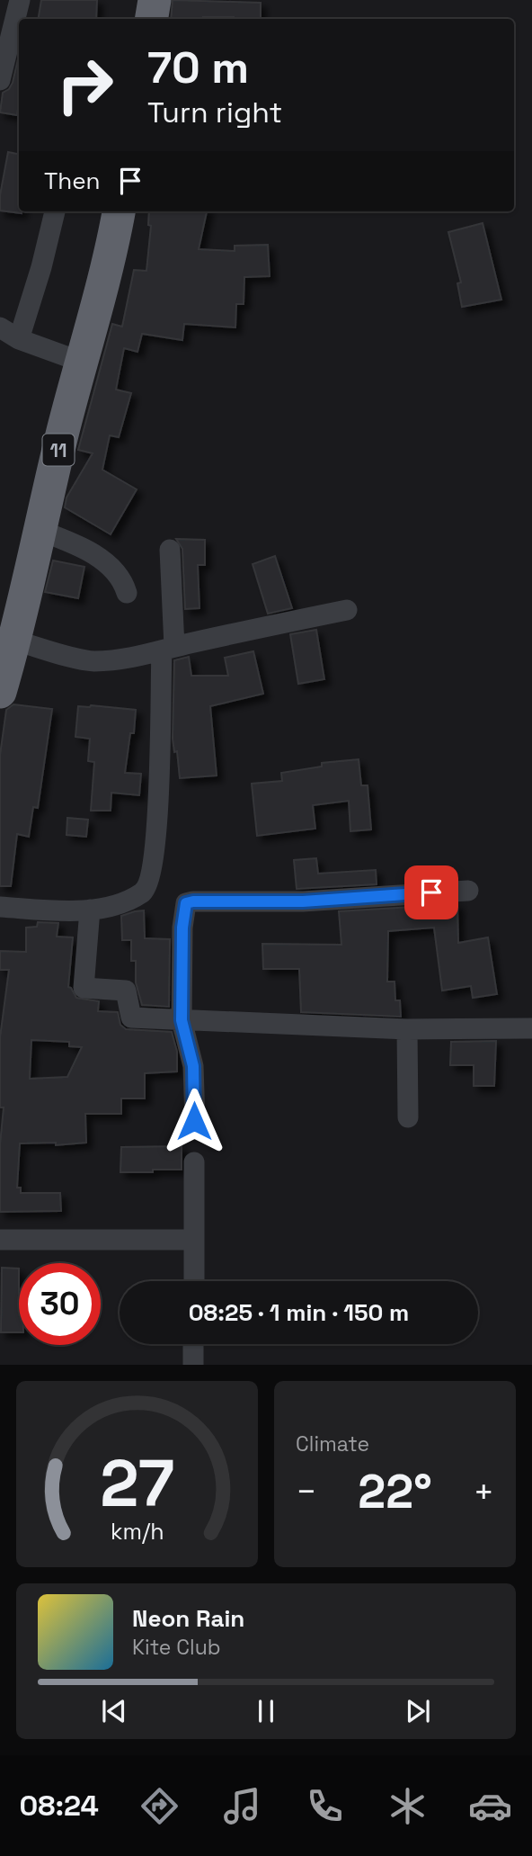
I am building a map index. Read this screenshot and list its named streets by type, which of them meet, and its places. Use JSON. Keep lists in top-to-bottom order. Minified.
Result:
{"streets":{"highway":["11"]},"page":{"turn":["70 m","Turn right"],"then":"Then","limit":"30","trip":"08:25 · 1 min · 150 m","tile":"Climate","heat":["−","22°","+"],"song":["Neon Rain","Kite Club"],"tabs":"08:24","gauge":["27","km/h"]}}
